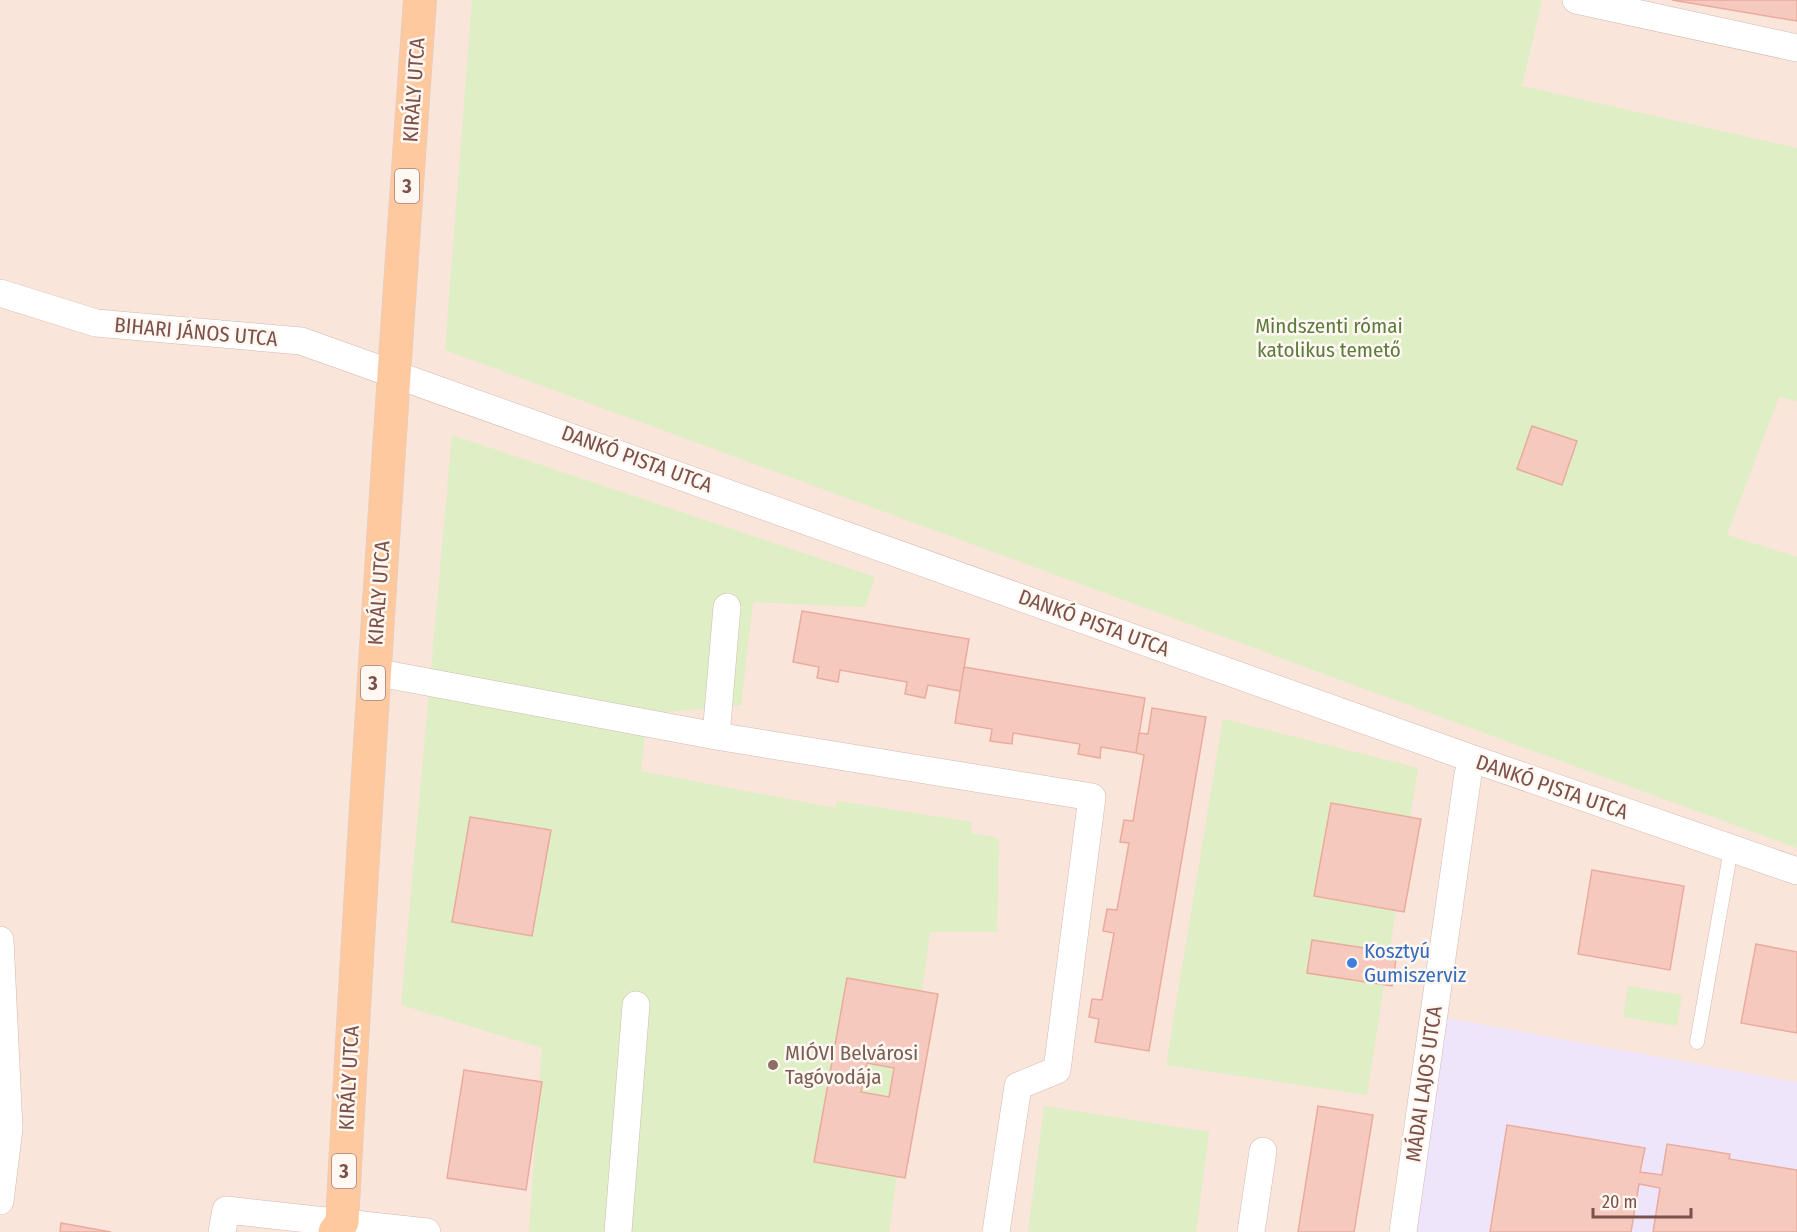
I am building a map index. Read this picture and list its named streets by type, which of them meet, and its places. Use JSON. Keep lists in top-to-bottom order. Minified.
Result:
{"streets":{"main road":["KIRÁLY UTCA","3"],"street":["BIHARI JÁNOS UTCA","DANKÓ PISTA UTCA","MÁDAI LAJOS UTCA"]},"crossings":[["KIRÁLY UTCA","BIHARI JÁNOS UTCA"],["KIRÁLY UTCA","DANKÓ PISTA UTCA"],["BIHARI JÁNOS UTCA","DANKÓ PISTA UTCA"],["DANKÓ PISTA UTCA","MÁDAI LAJOS UTCA"]],"parks":["Mindszenti római katolikus temető"],"places":["Kosztyú Gumiszerviz","MIÓVI Belvárosi Tagóvodája"],"scale_bar":"20 m"}
